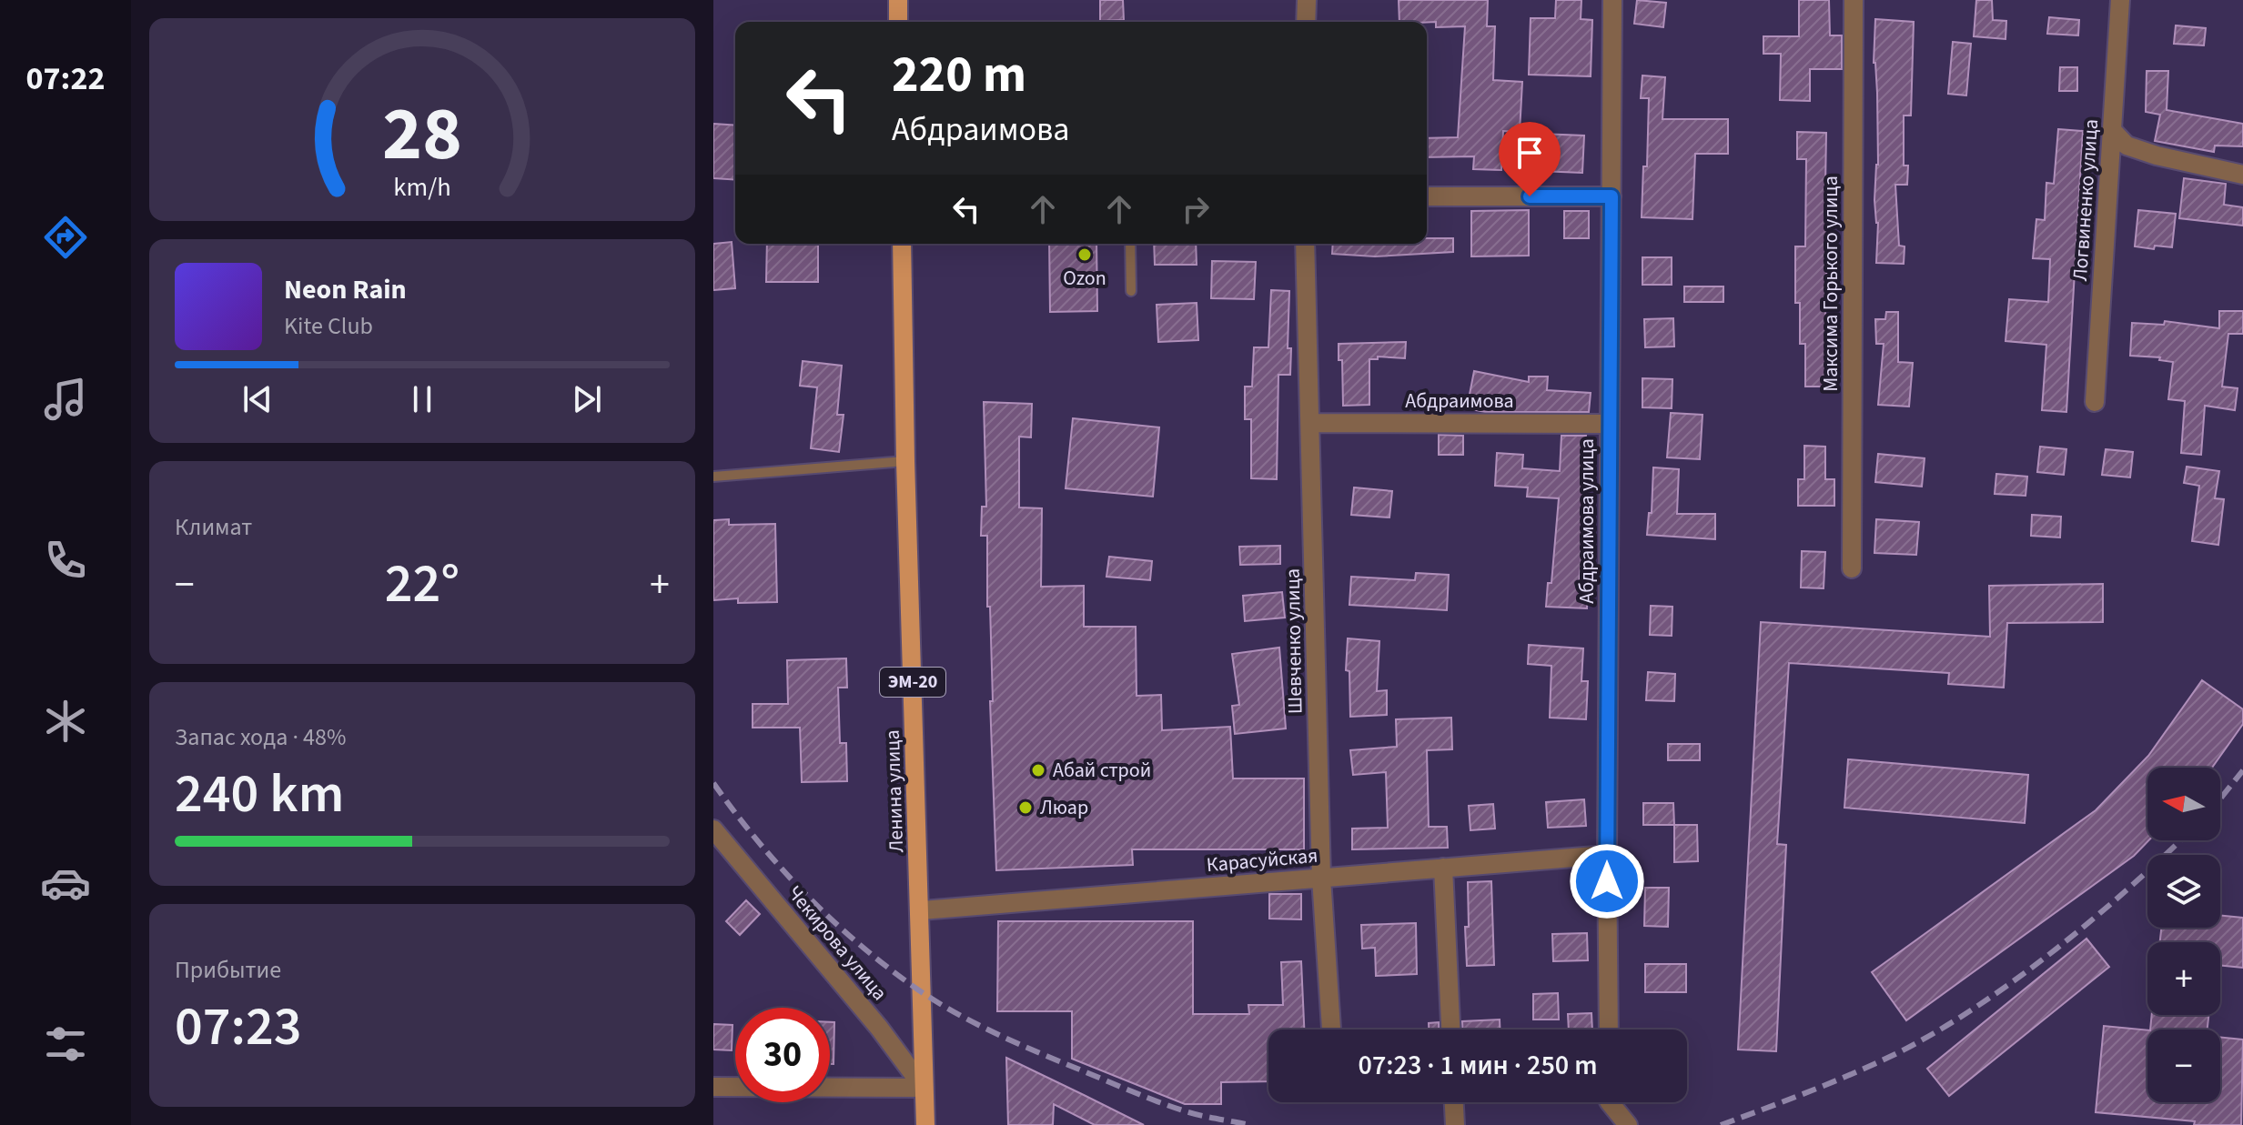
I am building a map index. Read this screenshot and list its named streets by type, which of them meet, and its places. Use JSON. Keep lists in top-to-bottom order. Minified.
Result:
{"streets":{"main road":["ЭМ-20","Ленина улица"],"street":["Логвиненко улица","Максима Горького улица","Абдраимова","Абдраимова улица","Шевченко улица","Карасуйская","Чекирова улица"]},"crossings":[["Абдраимова","Абдраимова улица"],["Абдраимова","Шевченко улица"],["Абдраимова улица","Карасуйская"],["Шевченко улица","Карасуйская"],["Ленина улица","Карасуйская"],["Ленина улица","Чекирова улица"]],"places":["Ozon","Абай строй","Люар"],"north":"left","page":{"tabs":"07:22","turn":["220 m","Абдраимова"],"song":["Neon Rain","Kite Club"],"tile":["Климат",["Запас хода · 48%","240 km"],["Прибытие","07:23"]],"heat":["−","22°","+"],"map_buttons":["+","−"],"limit":"30","trip":"07:23 · 1 мин · 250 m","gauge":["28","km/h"]}}
